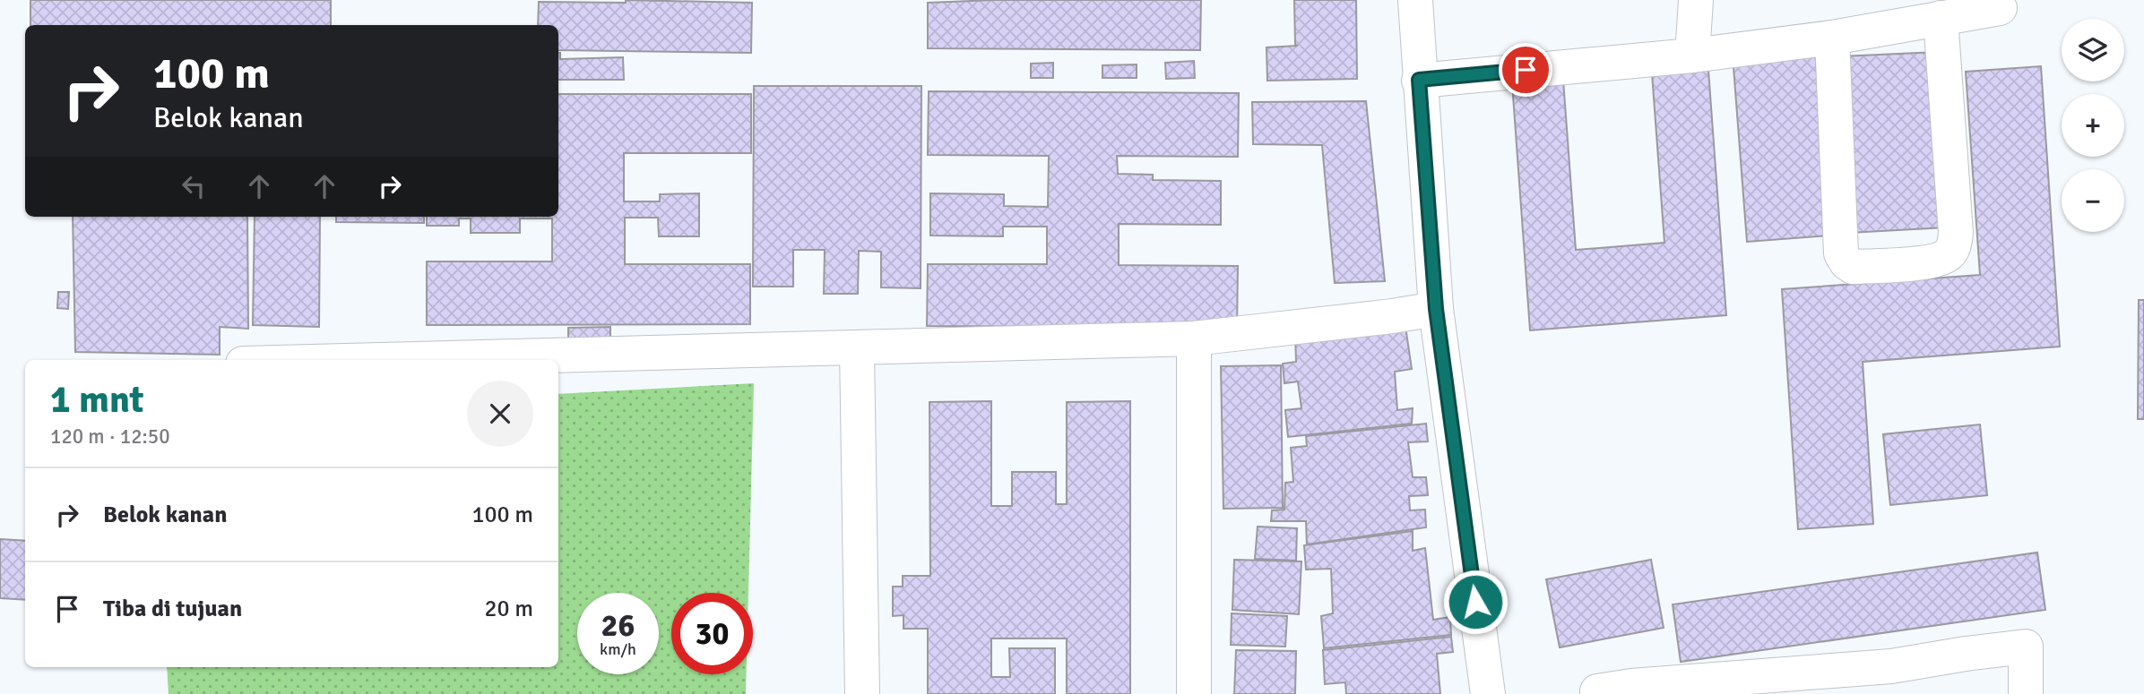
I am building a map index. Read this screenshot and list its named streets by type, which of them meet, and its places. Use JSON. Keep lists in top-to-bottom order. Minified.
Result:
{"page":{"map_buttons":["+","−"],"turn":["100 m","Belok kanan"],"heading":["1 mnt","120 m · 12:50"],"list":[{"name":"Belok kanan","value":"100 m"},{"name":"Tiba di tujuan","value":"20 m"}],"speed":"26 km/h","limit":"30"}}
